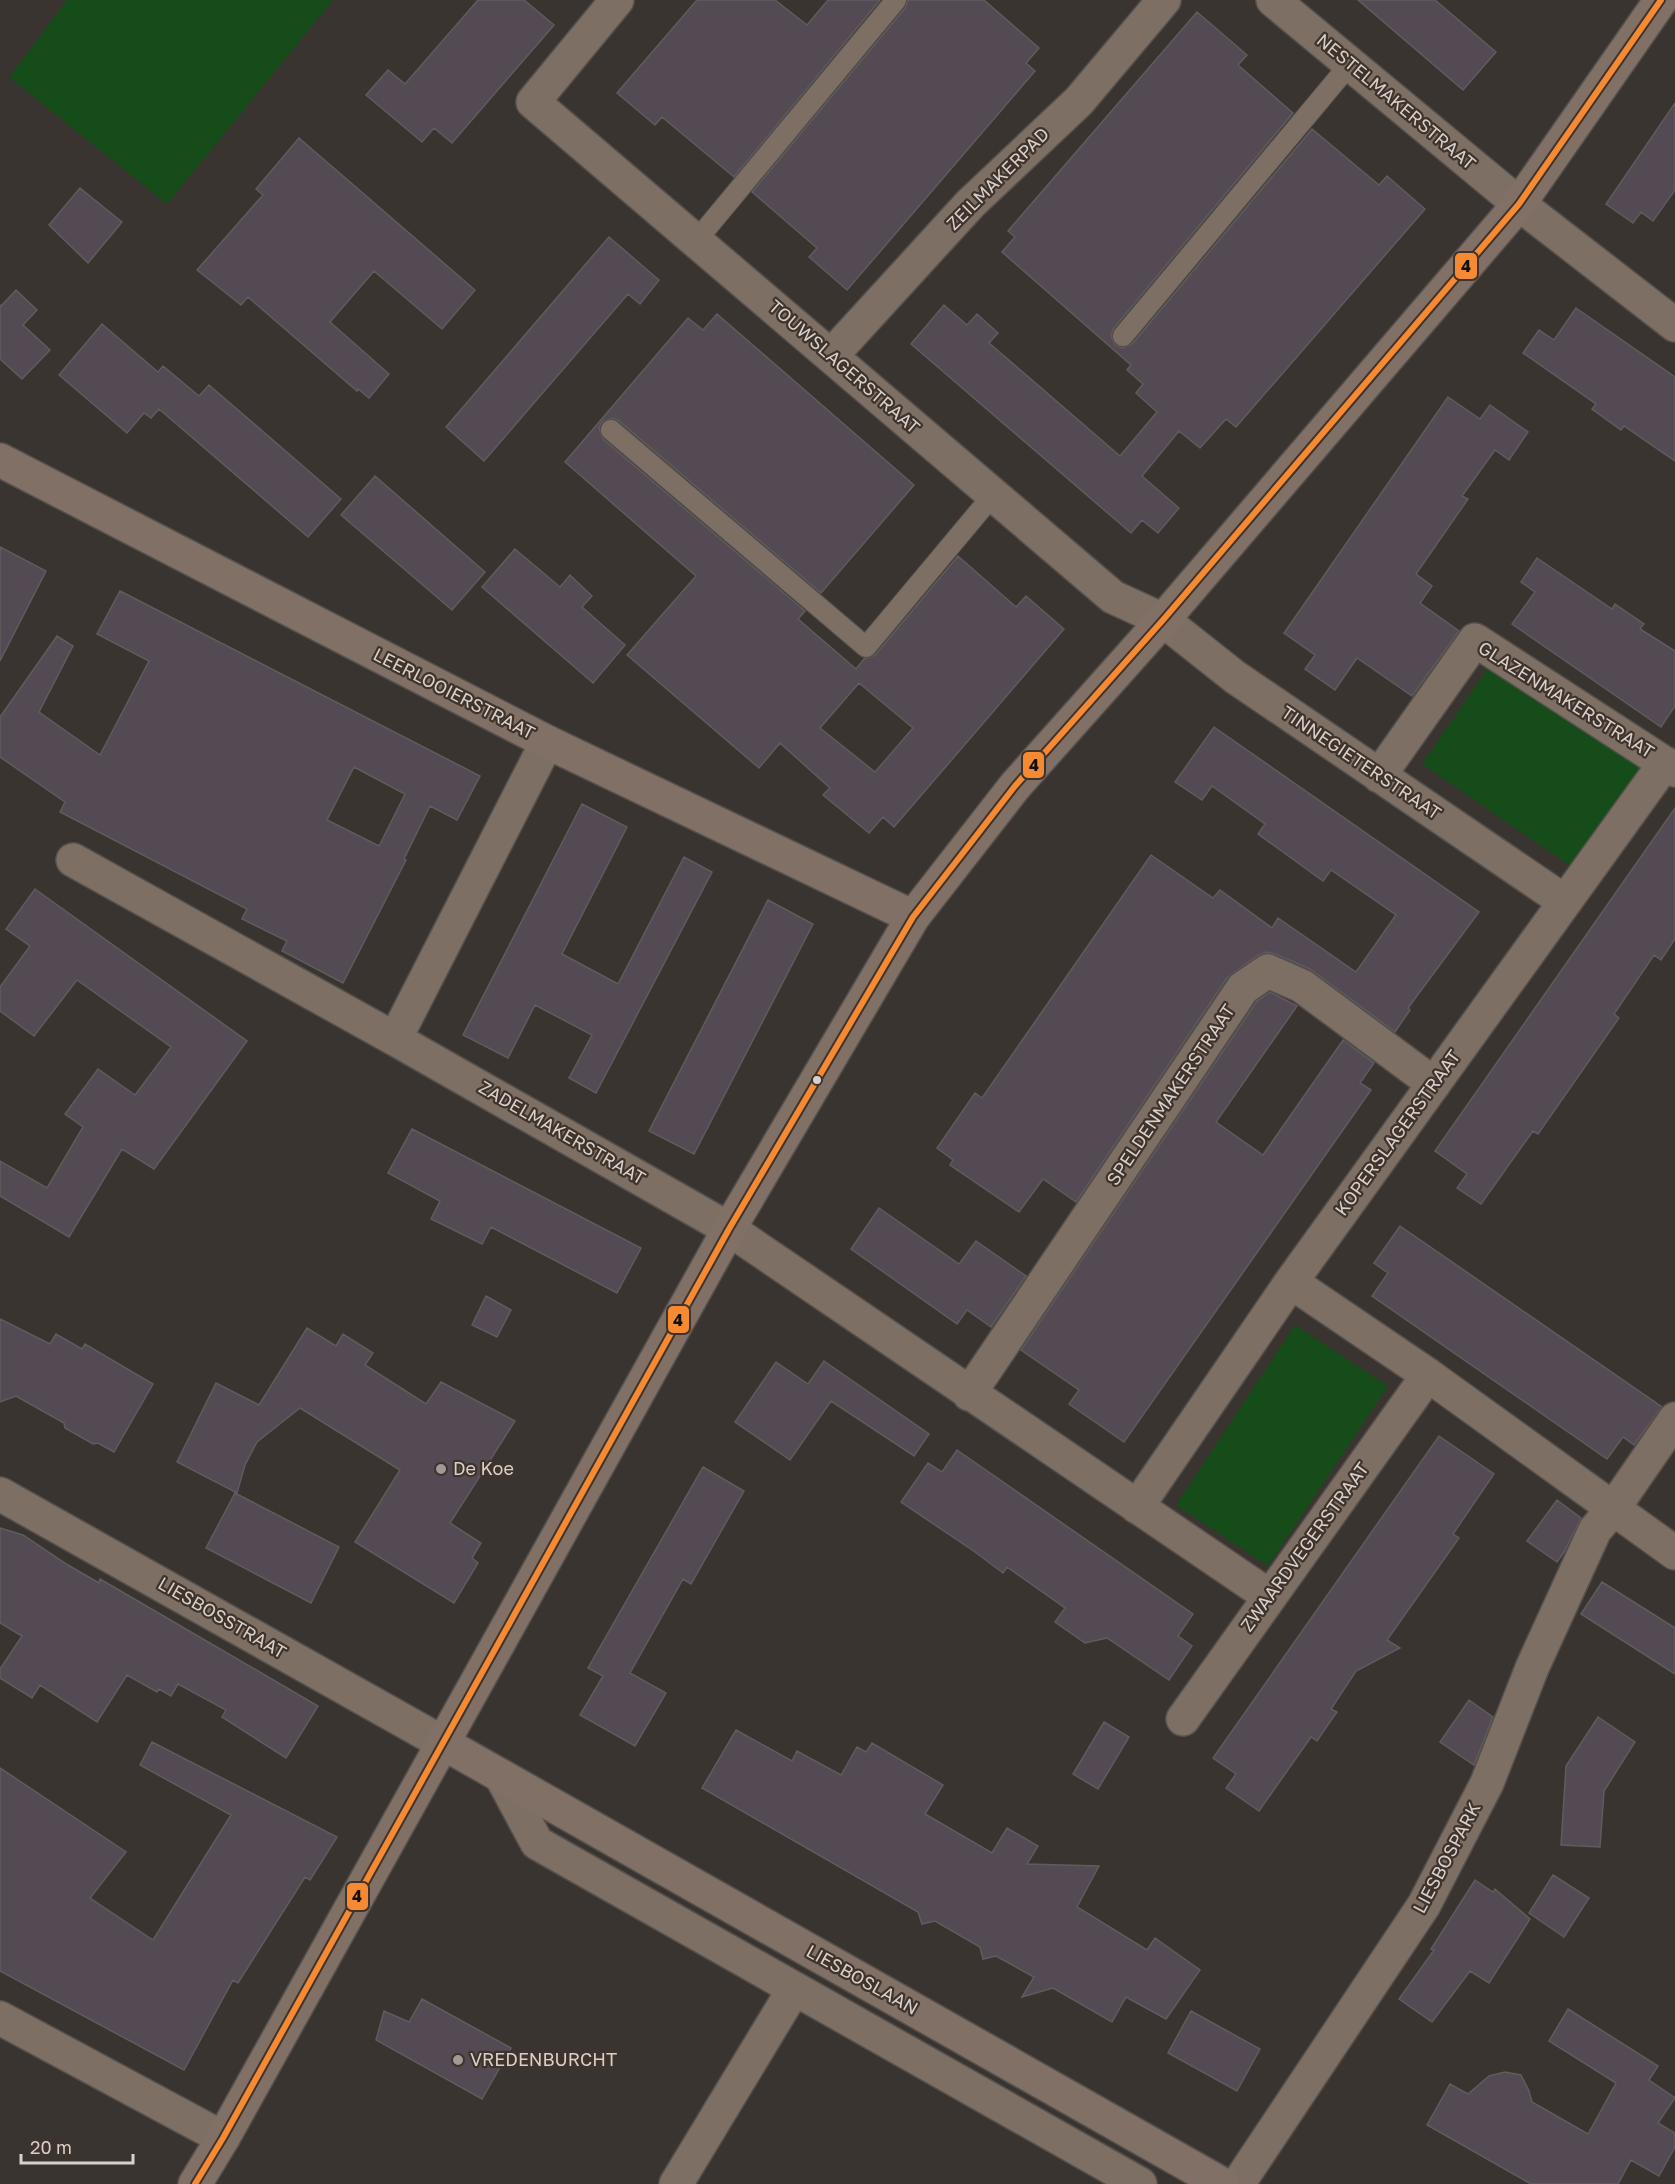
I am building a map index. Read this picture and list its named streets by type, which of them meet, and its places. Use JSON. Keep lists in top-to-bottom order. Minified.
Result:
{"streets":{"street":["NESTELMAKERSTRAAT","ZEILMAKERPAD","TOUWSLAGERSTRAAT","LEERLOOIERSTRAAT","GLAZENMAKERSTRAAT","TINNEGIETERSTRAAT","SPELDENMAKERSTRAAT","ZADELMAKERSTRAAT","KOPERSLAGERSTRAAT","ZWAARDVEGERSTRAAT","LIESBOSSTRAAT","LIESBOSPARK","LIESBOSLAAN"]},"crossings":[["ZEILMAKERPAD","TOUWSLAGERSTRAAT"],["TOUWSLAGERSTRAAT","TINNEGIETERSTRAAT"],["GLAZENMAKERSTRAAT","TINNEGIETERSTRAAT"],["GLAZENMAKERSTRAAT","KOPERSLAGERSTRAAT"],["TINNEGIETERSTRAAT","KOPERSLAGERSTRAAT"],["SPELDENMAKERSTRAAT","KOPERSLAGERSTRAAT"],["LIESBOSSTRAAT","LIESBOSLAAN"]],"places":["De Koe","VREDENBURCHT"],"lines":["transit line 4"],"scale_bar":"20 m"}
